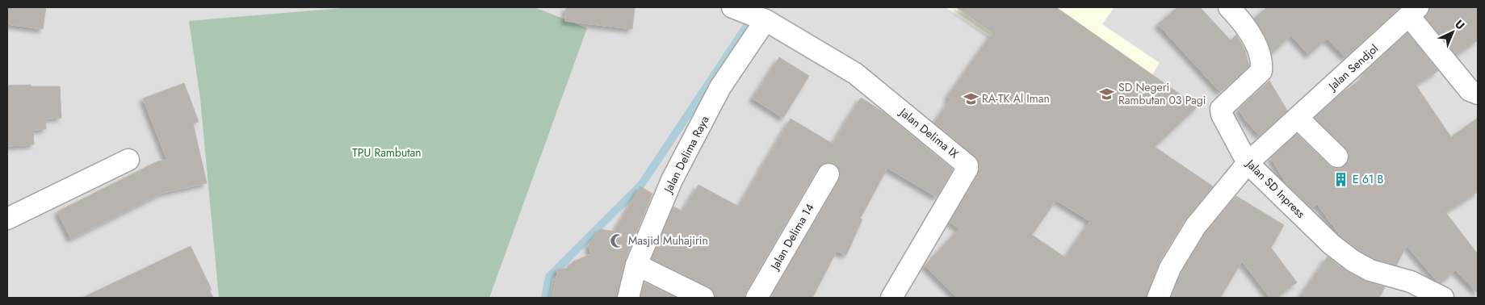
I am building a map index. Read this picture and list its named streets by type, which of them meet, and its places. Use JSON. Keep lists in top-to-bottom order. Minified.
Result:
{"streets":{"street":["Jalan Sendjol","Jalan Delima IX","Jalan Delima Raya","Jalan SD Inpress","Jalan Delima 14"]},"crossings":[["Jalan Sendjol","Jalan SD Inpress"],["Jalan Delima IX","Jalan Delima Raya"]],"parks":["TPU Rambutan"],"places":{"school or university":["SD Negeri Rambutan 03 Pagi","RA-TK Al Iman"],"building":["E 61 B"],"mosque":["Masjid Muhajirin"]},"north":"top right"}
